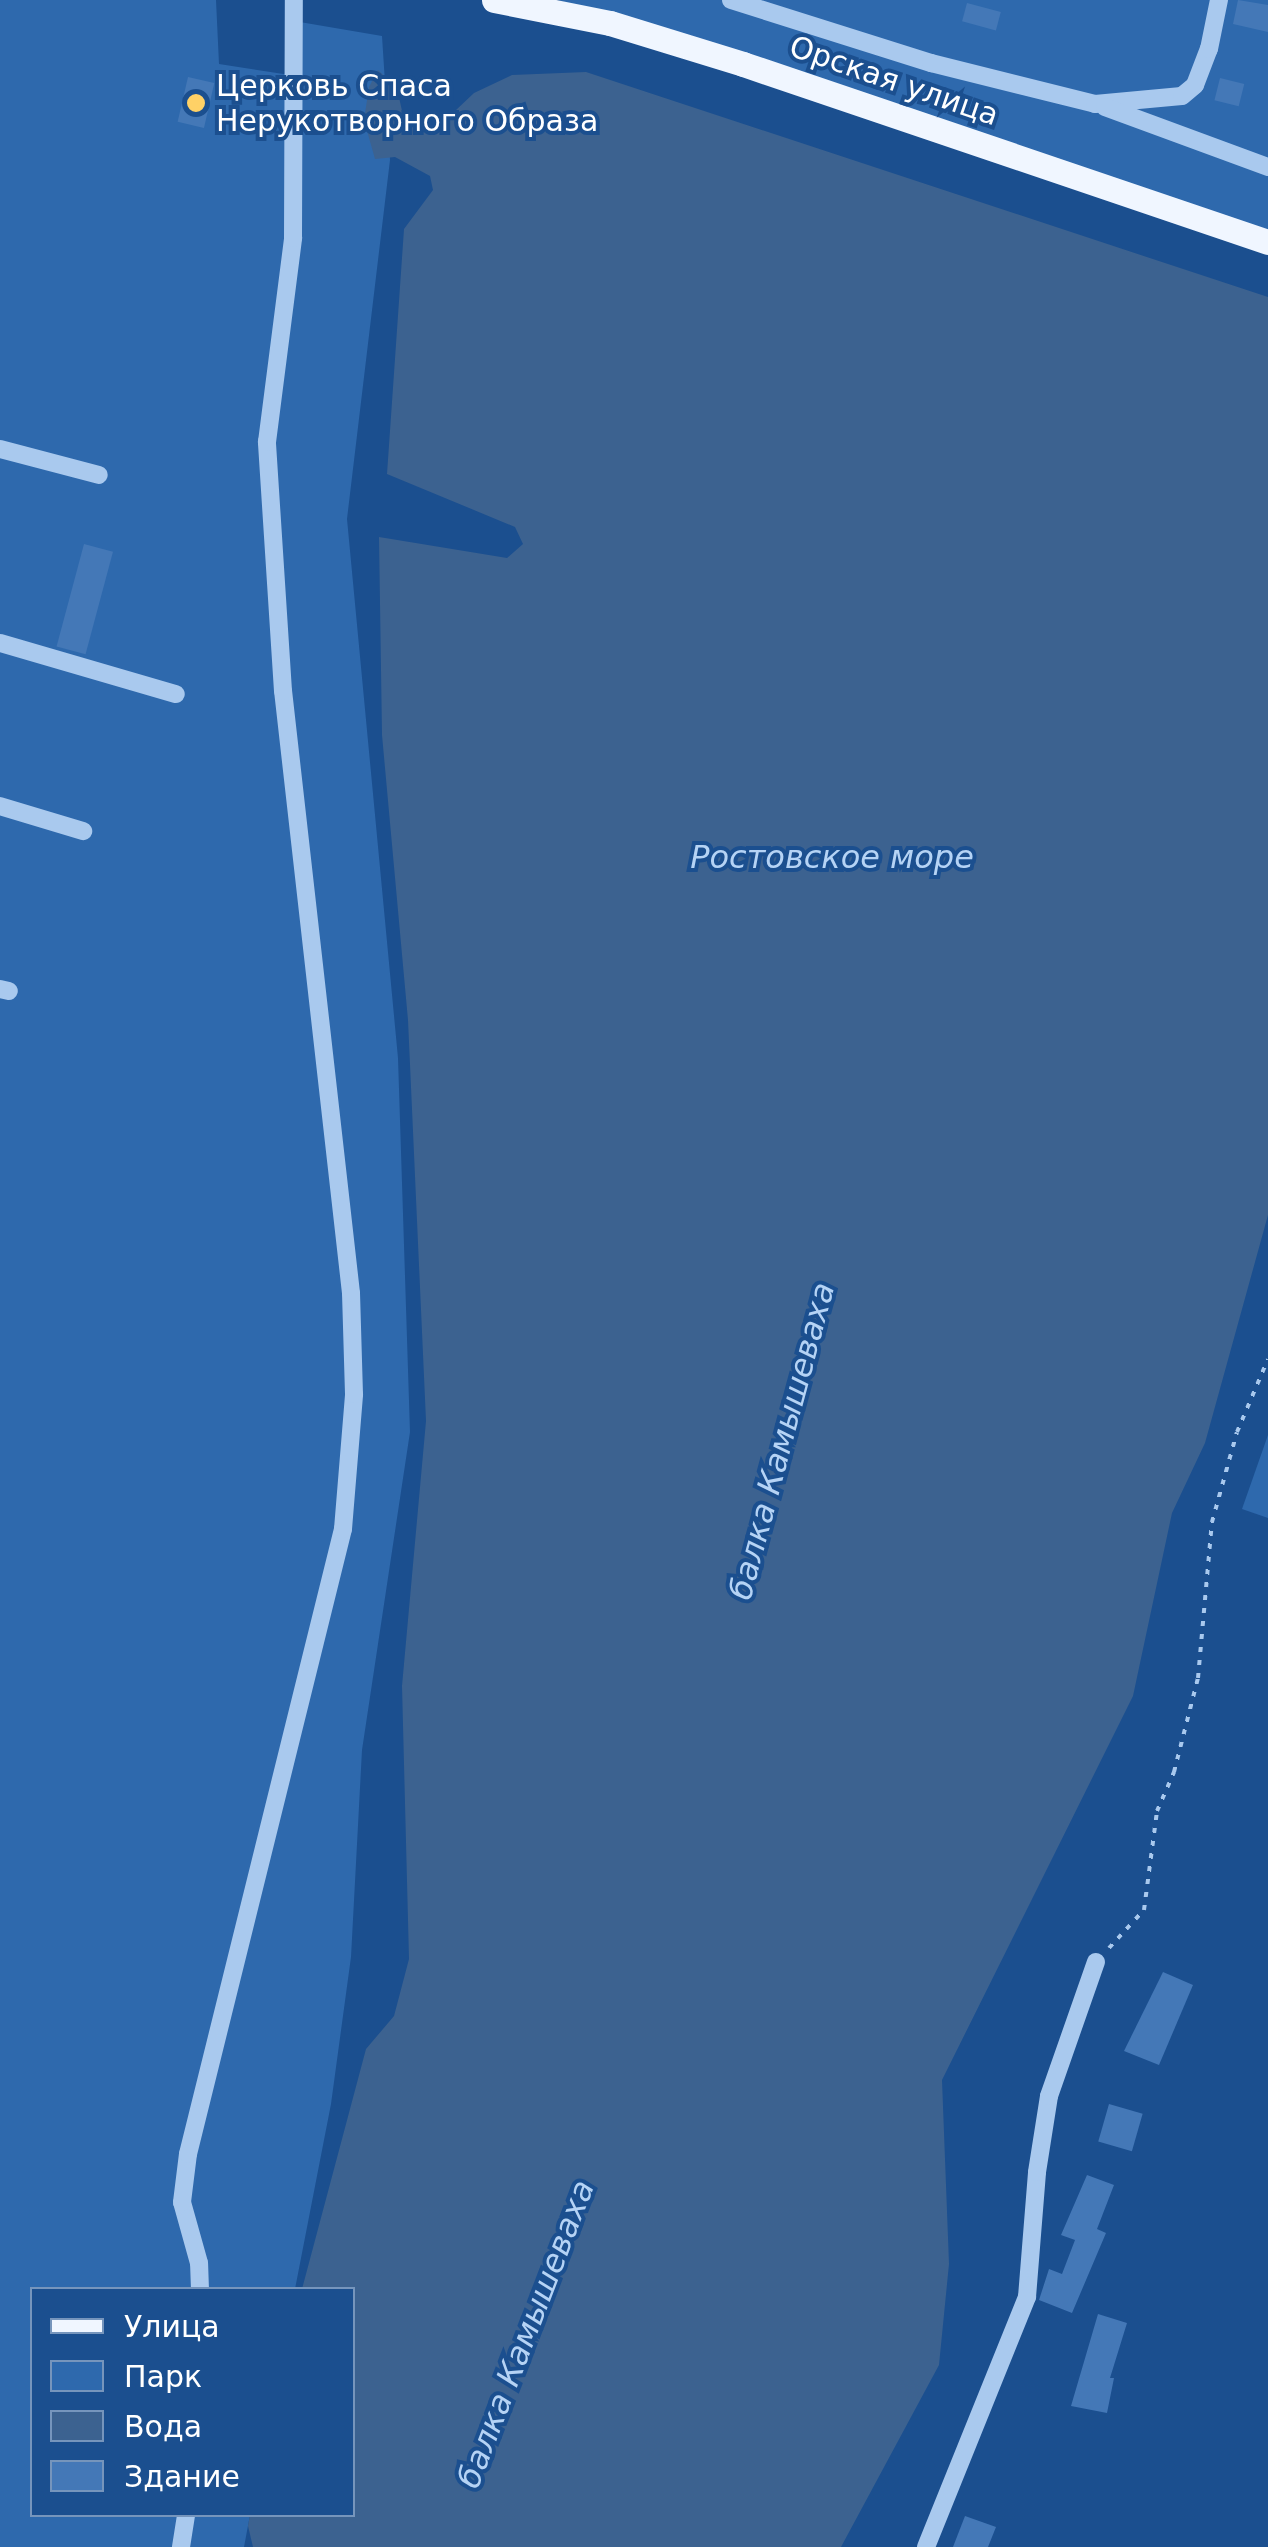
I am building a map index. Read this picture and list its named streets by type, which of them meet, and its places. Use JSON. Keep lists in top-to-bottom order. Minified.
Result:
{"streets":{"main road":["Орская улица"]},"water":["Ростовское море","балка Камышеваха"],"places":["Церковь Спаса Нерукотворного Образа"],"legend":["Улица","Парк","Вода","Здание"]}
